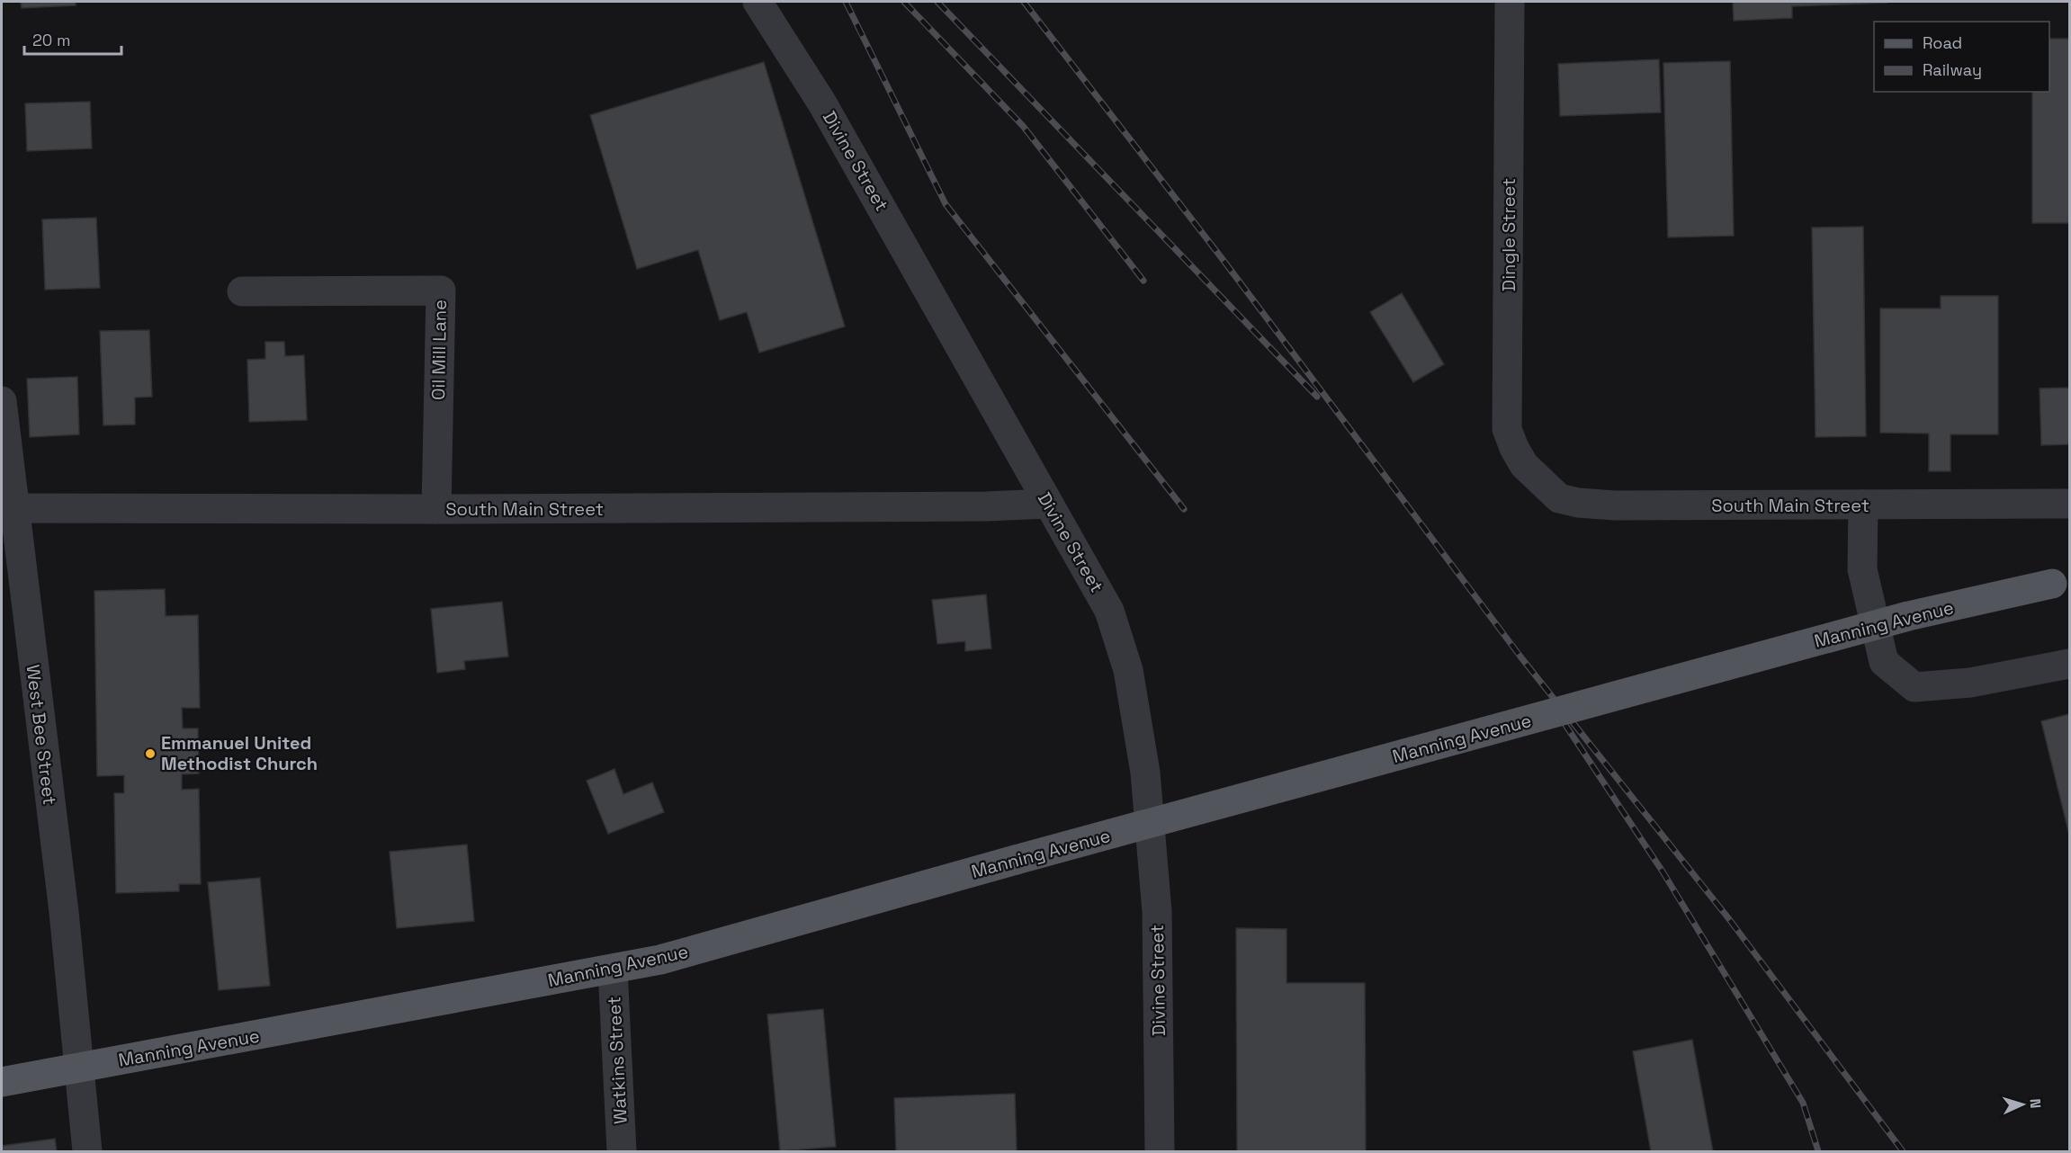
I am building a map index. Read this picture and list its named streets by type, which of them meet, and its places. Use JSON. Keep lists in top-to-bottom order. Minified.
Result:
{"streets":{"main road":["Manning Avenue"],"street":["Divine Street","Dingle Street","Oil Mill Lane","South Main Street","West Bee Street","Watkins Street"]},"crossings":[["Divine Street","South Main Street"],["Dingle Street","South Main Street"],["Oil Mill Lane","South Main Street"],["South Main Street","West Bee Street"],["Manning Avenue","West Bee Street"],["Manning Avenue","Watkins Street"]],"places":["Emmanuel United Methodist Church"],"legend":["Road","Railway"],"scale_bar":"20 m","north":"right"}
